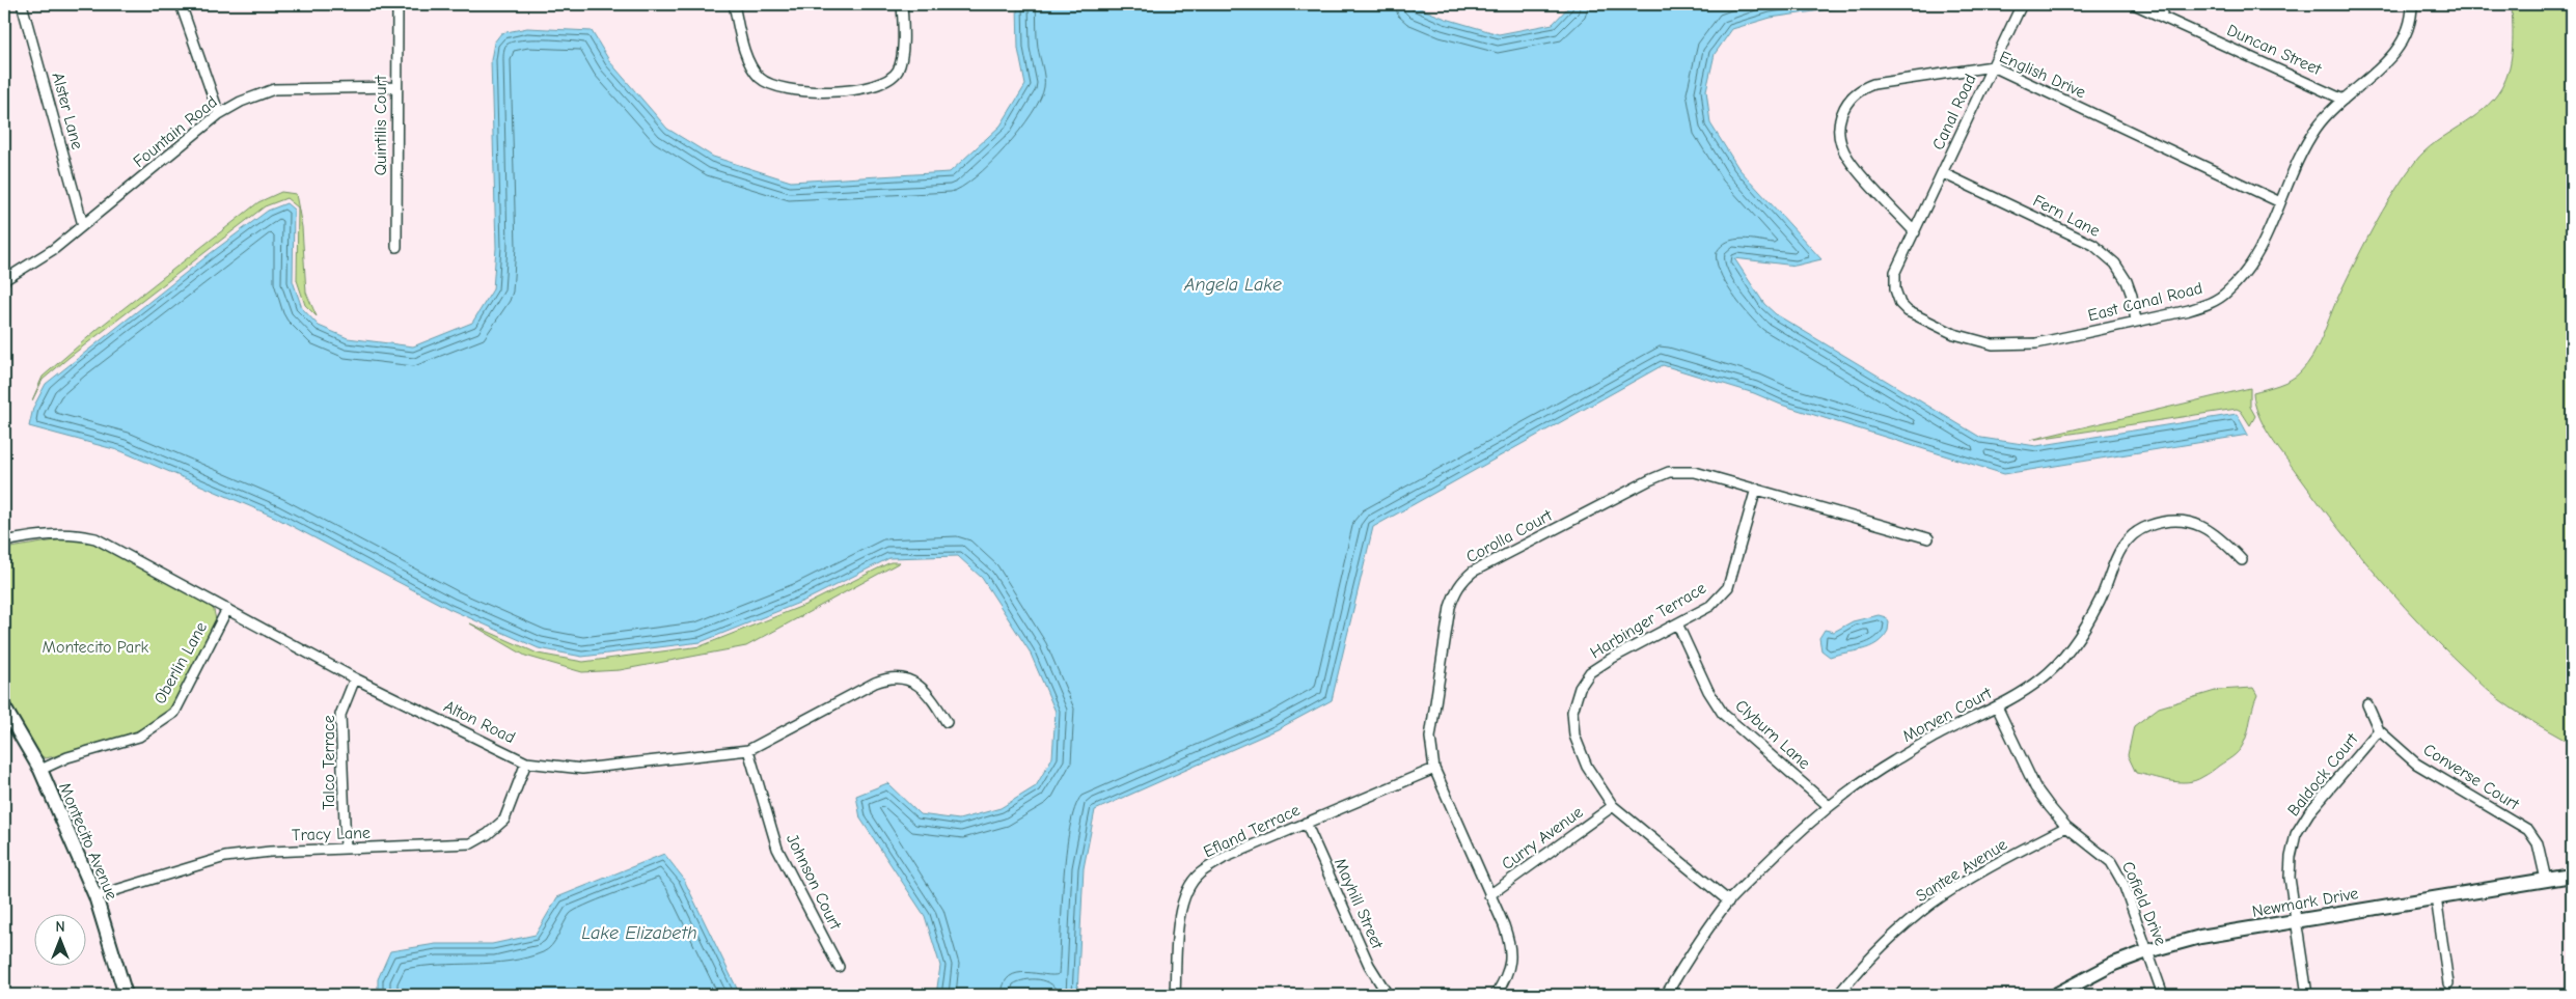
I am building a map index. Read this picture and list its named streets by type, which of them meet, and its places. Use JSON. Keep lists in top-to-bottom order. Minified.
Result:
{"streets":{"street":["Duncan Street","English Drive","Alster Lane","Canal Road","Quintilis Court","Fountain Road","Fern Lane","East Canal Road","Corolla Court","Harbinger Terrace","Oberlin Lane","Morven Court","Alton Road","Clyburn Lane","Talco Terrace","Baldock Court","Converse Court","Efland Terrace","Tracy Lane","Curry Avenue","Montecito Avenue","Santee Avenue","Johnson Court","Newmark Drive","Mayhill Street","Cofield Drive"]},"crossings":[["Duncan Street","East Canal Road"],["English Drive","Canal Road"],["English Drive","East Canal Road"],["Alster Lane","Fountain Road"],["Canal Road","Fern Lane"],["Canal Road","East Canal Road"],["Quintilis Court","Fountain Road"],["Fern Lane","East Canal Road"],["Corolla Court","Harbinger Terrace"],["Corolla Court","Efland Terrace"],["Corolla Court","Curry Avenue"],["Harbinger Terrace","Morven Court"],["Harbinger Terrace","Clyburn Lane"],["Harbinger Terrace","Curry Avenue"],["Oberlin Lane","Alton Road"],["Oberlin Lane","Montecito Avenue"],["Morven Court","Clyburn Lane"],["Morven Court","Cofield Drive"],["Alton Road","Talco Terrace"],["Alton Road","Tracy Lane"],["Alton Road","Johnson Court"],["Talco Terrace","Tracy Lane"],["Baldock Court","Converse Court"],["Baldock Court","Newmark Drive"],["Converse Court","Newmark Drive"],["Efland Terrace","Mayhill Street"],["Tracy Lane","Montecito Avenue"],["Santee Avenue","Cofield Drive"],["Newmark Drive","Cofield Drive"]],"water":["Angela Lake","Lake Elizabeth"],"parks":["Montecito Park"],"north":"top"}
